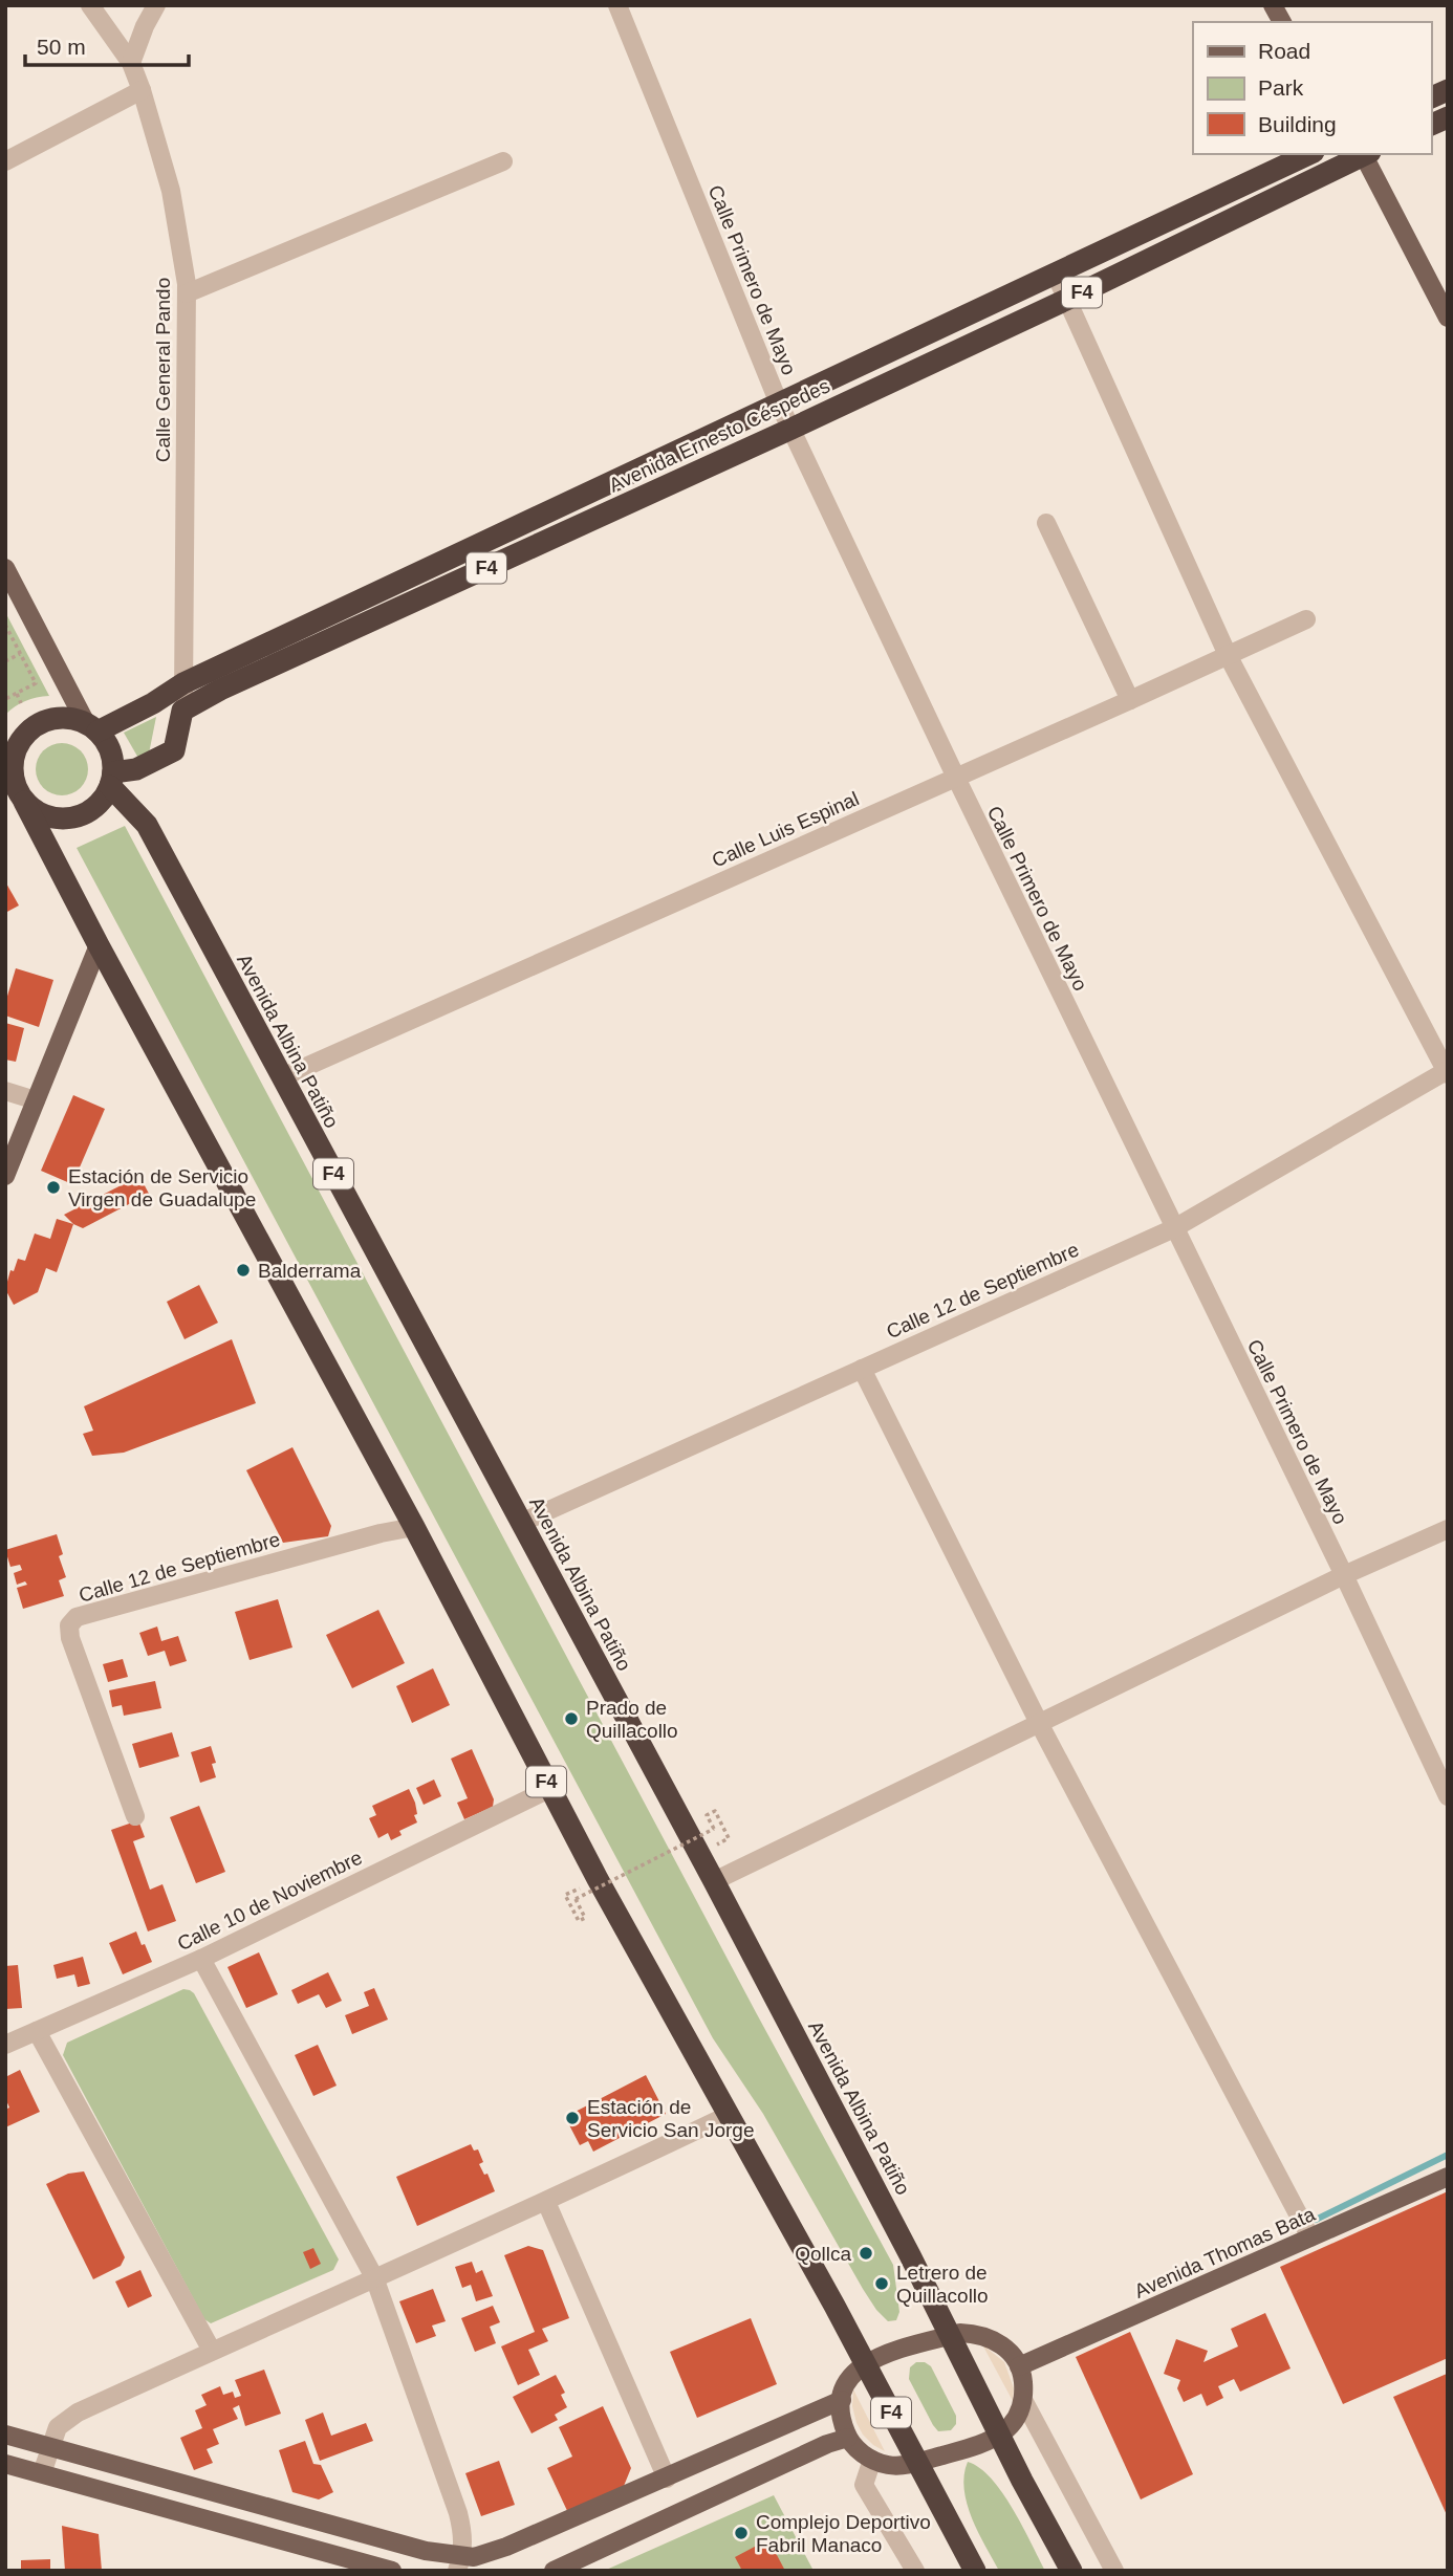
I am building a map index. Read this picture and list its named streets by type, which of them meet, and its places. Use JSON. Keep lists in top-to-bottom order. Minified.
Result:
{"streets":{"highway":["F4","Avenida Ernesto Céspedes","Avenida Albina Patiño"],"main road":["Avenida Thomas Bata"],"street":["Calle Primero de Mayo","Calle General Pando","Calle Luis Espinal","Calle 12 de Septiembre","Calle 10 de Noviembre"]},"crossings":[["Calle Primero de Mayo","Avenida Ernesto Céspedes"],["Calle Primero de Mayo","Calle Luis Espinal"],["Calle Primero de Mayo","Calle 12 de Septiembre"],["F4","Avenida Ernesto Céspedes"],["F4","Avenida Albina Patiño"],["F4","Calle 12 de Septiembre"],["F4","Calle 10 de Noviembre"],["Calle General Pando","Avenida Ernesto Céspedes"],["Avenida Ernesto Céspedes","Avenida Albina Patiño"],["Calle Luis Espinal","Avenida Albina Patiño"],["Avenida Albina Patiño","Calle 12 de Septiembre"]],"places":["Estación de Servicio Virgen de Guadalupe","Balderrama","Prado de Quillacollo","Estación de Servicio San Jorge","Qollca","Letrero de Quillacollo","Complejo Deportivo Fabril Manaco"],"legend":["Road","Park","Building"],"scale_bar":"50 m"}
